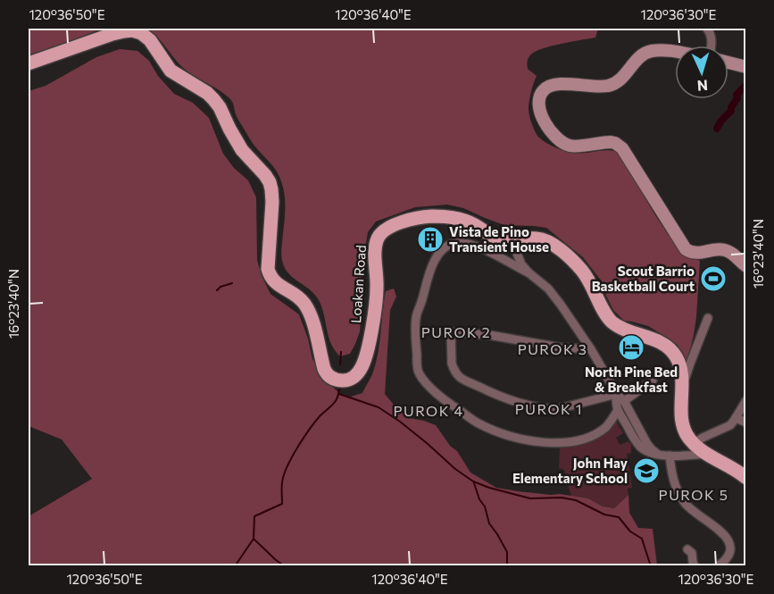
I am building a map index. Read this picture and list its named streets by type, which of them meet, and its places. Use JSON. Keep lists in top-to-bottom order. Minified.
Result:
{"streets":{"main road":["Loakan Road"]},"districts":["PUROK 2","PUROK 3","PUROK 1","PUROK 4","PUROK 5"],"places":{"building":["Vista de Pino Transient House"],"sports":["Scout Barrio Basketball Court"],"hotel":["North Pine Bed & Breakfast"],"school or university":["John Hay Elementary School"]},"north":"bottom","coordinates":["120°36'50\"E","120°36'40\"E","120°36'30\"E","16°23'40\"N"]}
